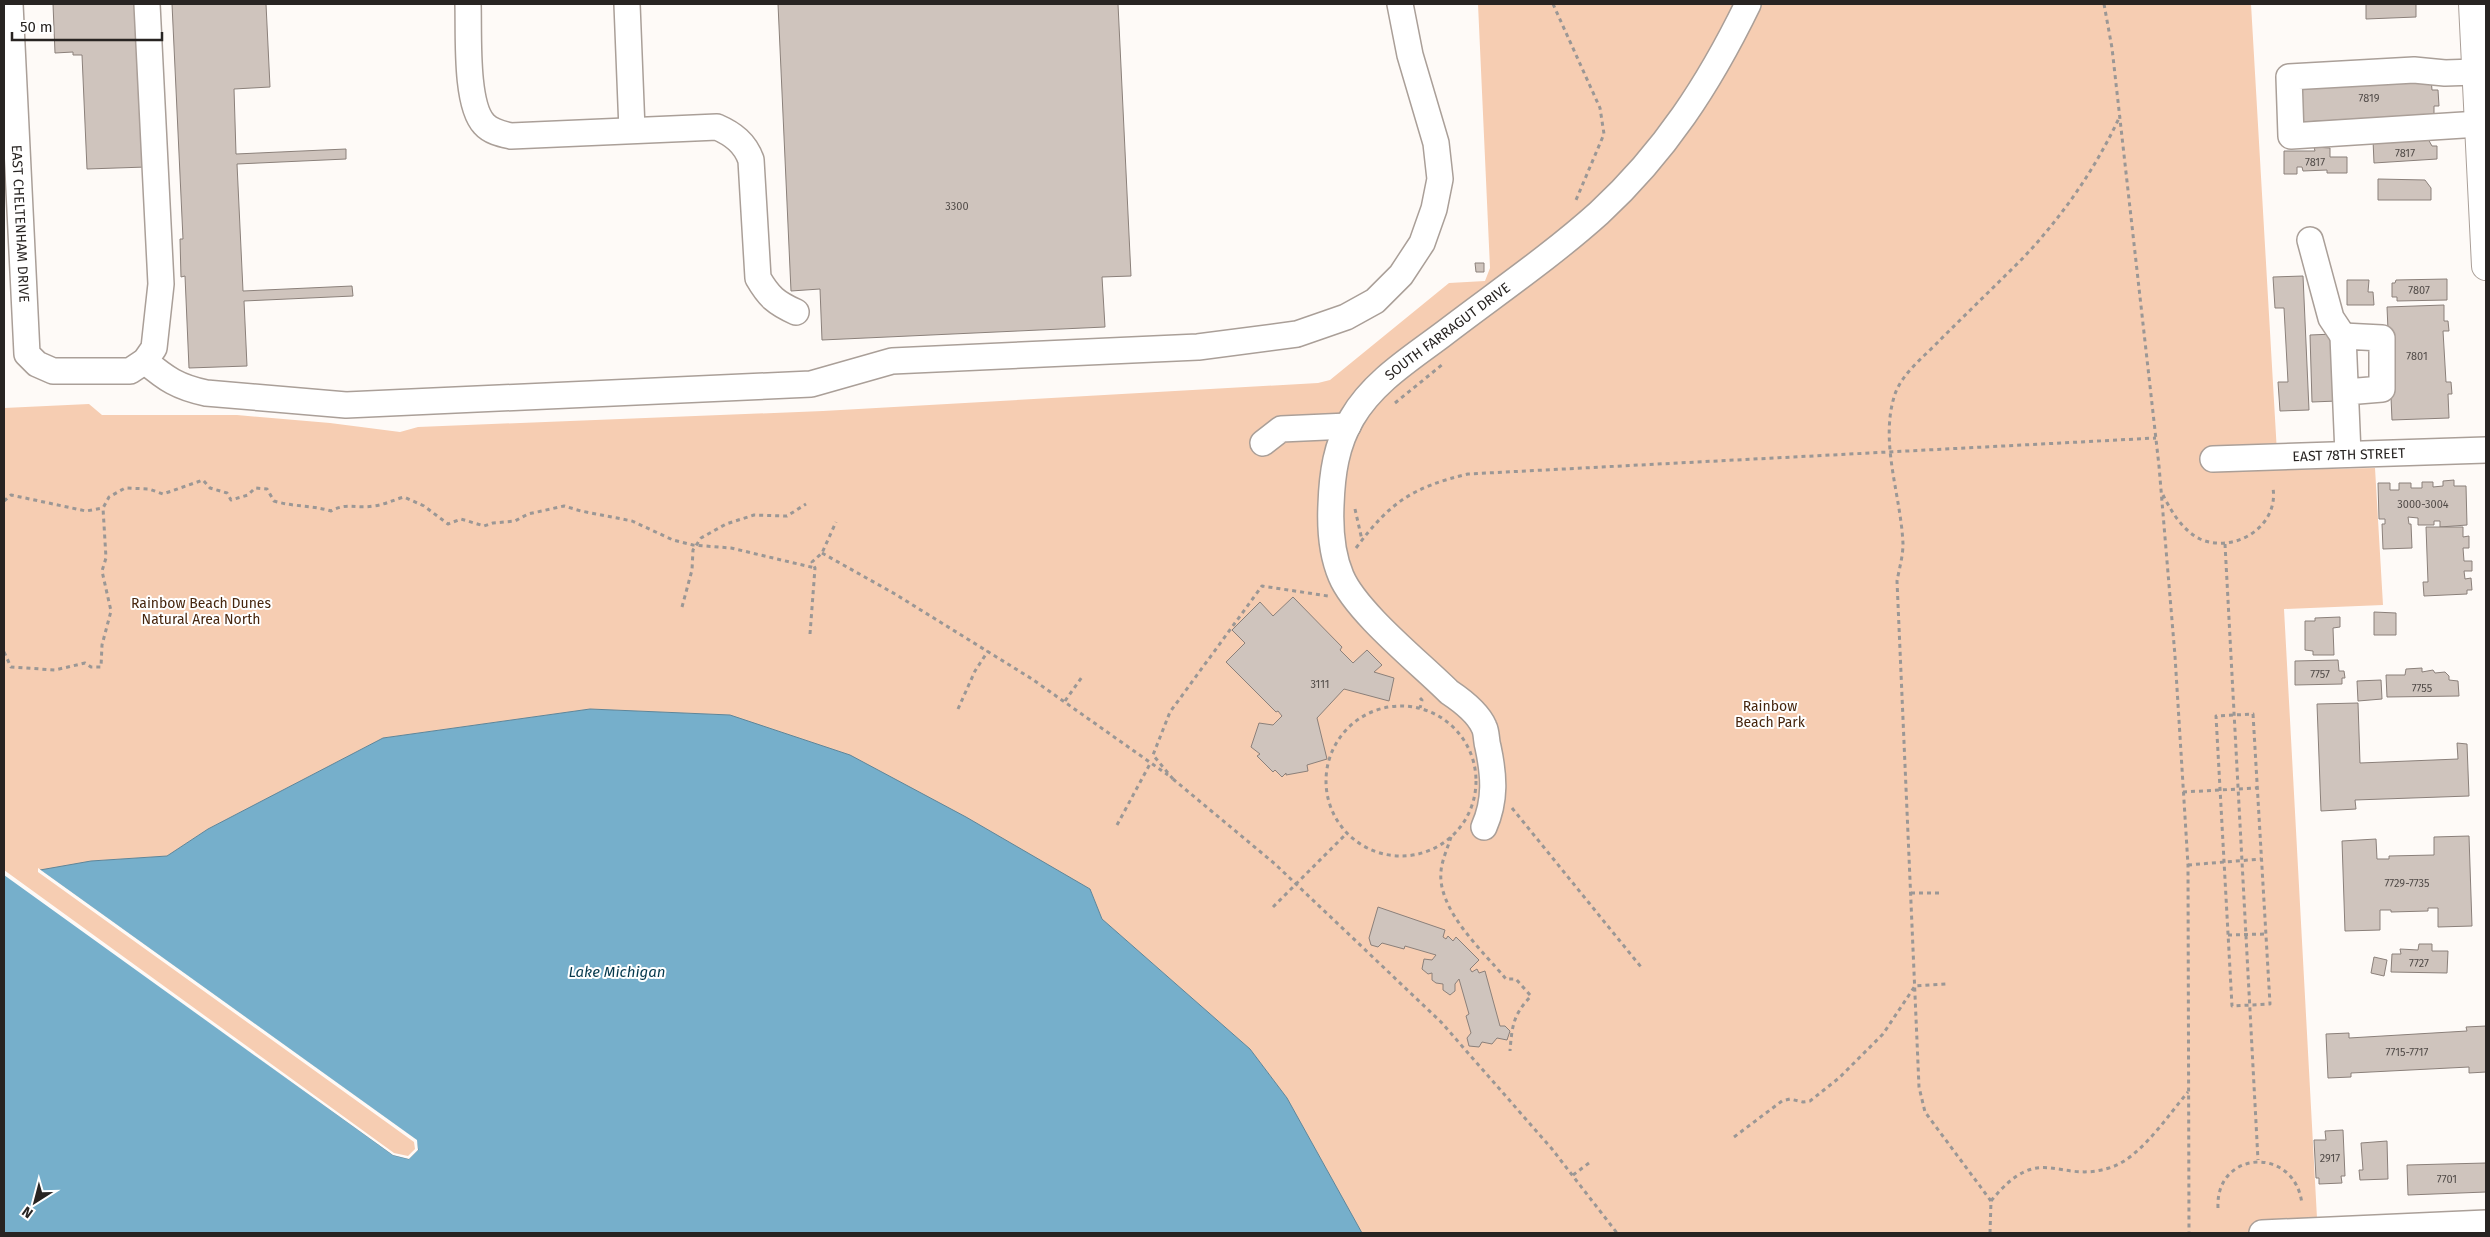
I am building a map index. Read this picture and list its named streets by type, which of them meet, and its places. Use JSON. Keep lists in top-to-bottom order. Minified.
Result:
{"streets":{"street":["EAST CHELTENHAM DRIVE","SOUTH FARRAGUT DRIVE","EAST 78TH STREET"]},"water":["Lake Michigan"],"parks":["Rainbow Beach Dunes Natural Area North","Rainbow Beach Park"],"house_numbers":["7819","7817","7817","3300","7807","7801","3000-3004","7757","3111","7755","7729-7735","7727","7715-7717","2917","7701"],"scale_bar":"50 m","north":"bottom left"}
